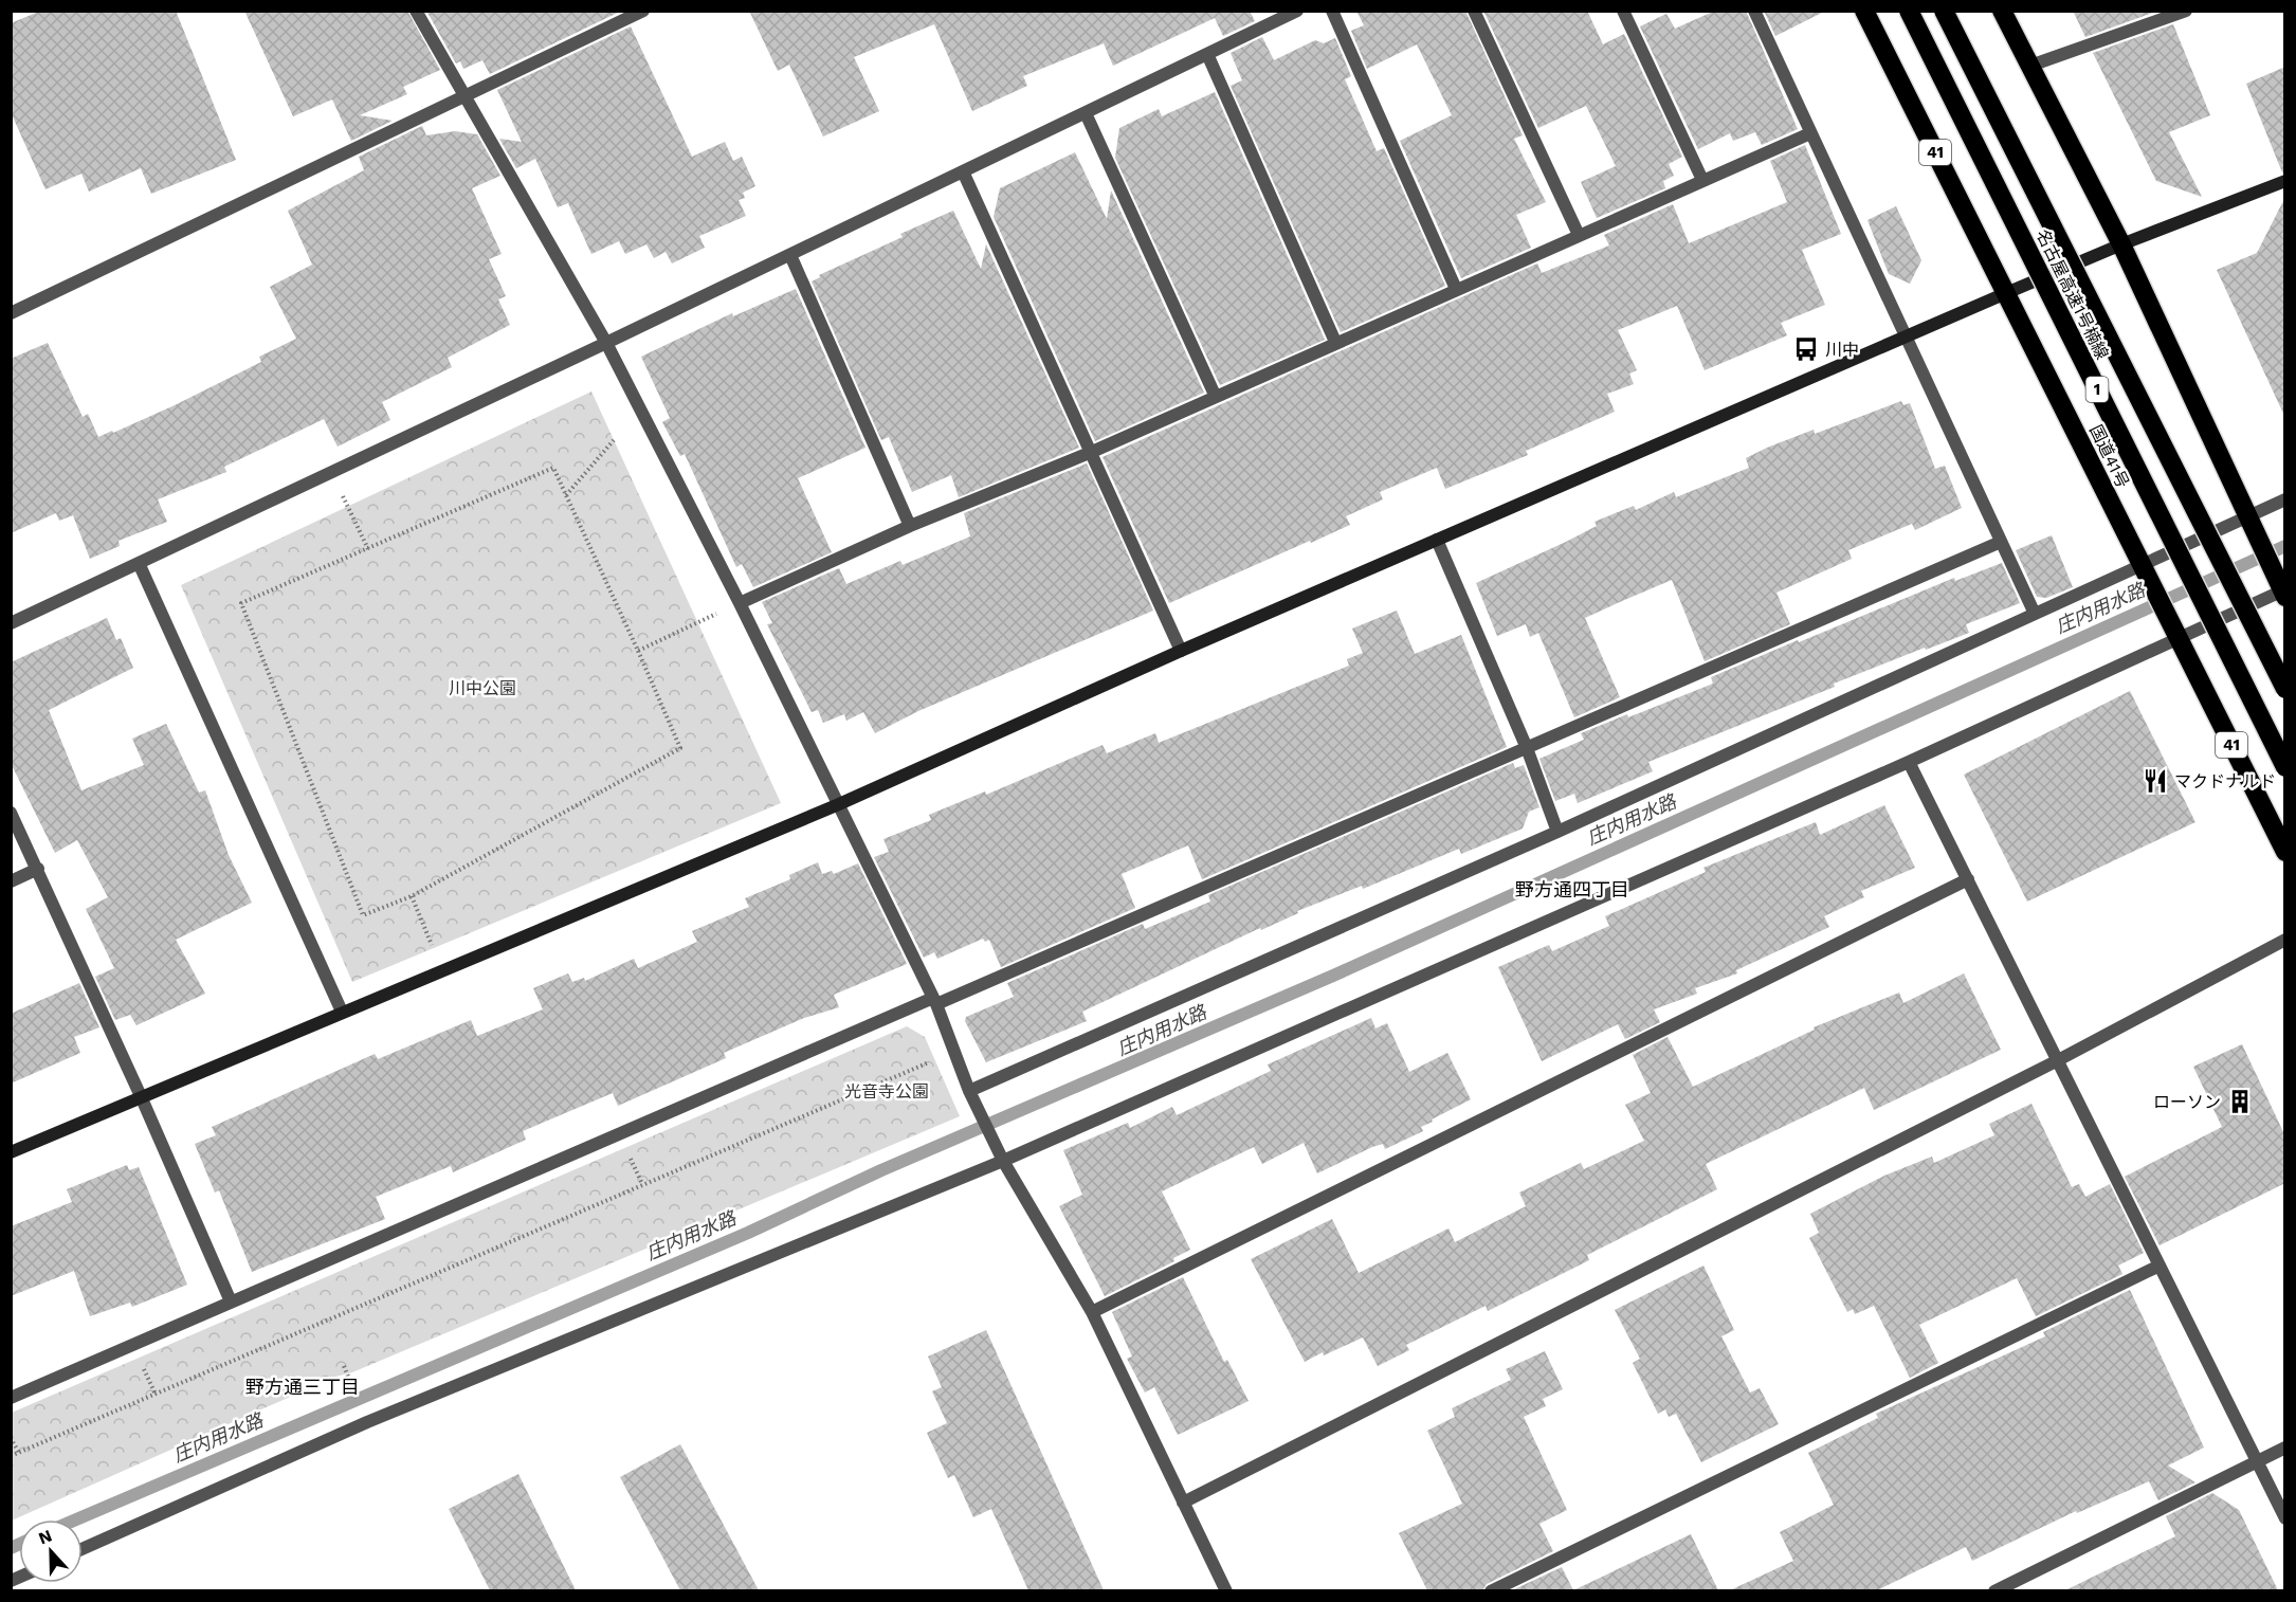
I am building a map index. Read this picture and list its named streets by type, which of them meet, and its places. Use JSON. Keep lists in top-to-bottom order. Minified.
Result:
{"streets":{"highway":["41","名古屋高速1号楠線","1","国道41号"]},"districts":["野方通四丁目","野方通三丁目"],"water":["庄内用水路"],"parks":["川中公園","光音寺公園"],"places":{"bus stop":["川中"],"restaurant":["マクドナルド"],"building":["ローソン"]},"north":"top"}
